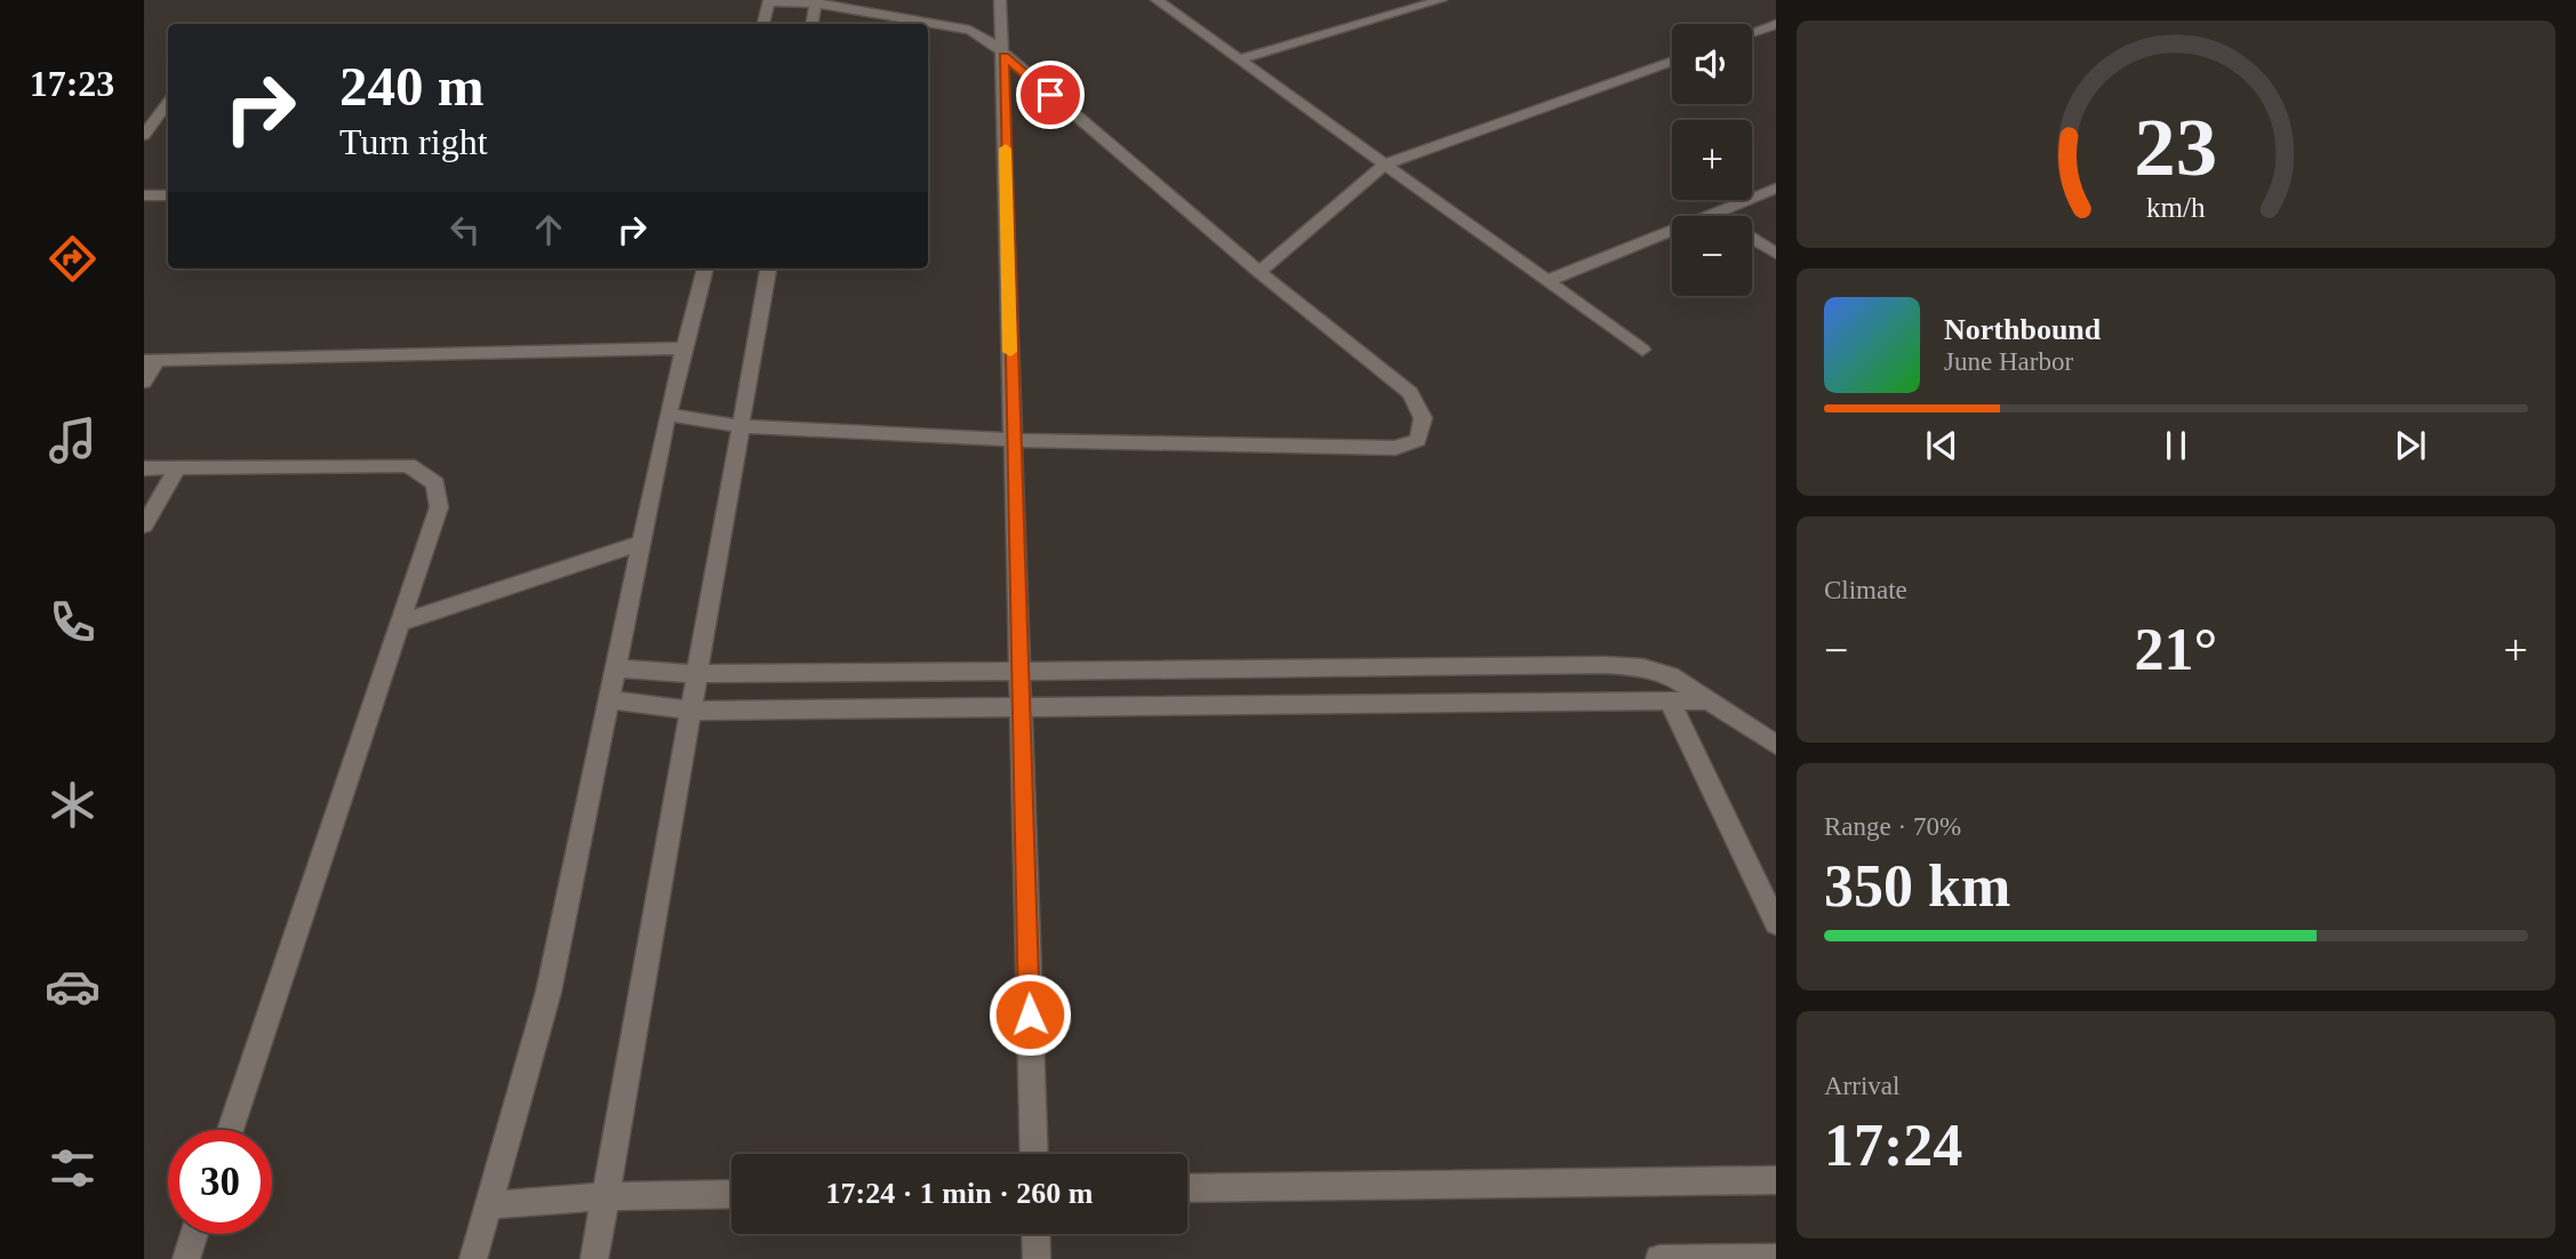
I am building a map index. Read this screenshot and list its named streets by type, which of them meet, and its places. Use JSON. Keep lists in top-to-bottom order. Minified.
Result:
{"page":{"tabs":"17:23","map_buttons":["+","−"],"turn":["240 m","Turn right"],"song":["Northbound","June Harbor"],"tile":["Climate",["Range · 70%","350 km"],["Arrival","17:24"]],"heat":["−","21°","+"],"limit":"30","trip":"17:24 · 1 min · 260 m","gauge":["23","km/h"]}}
